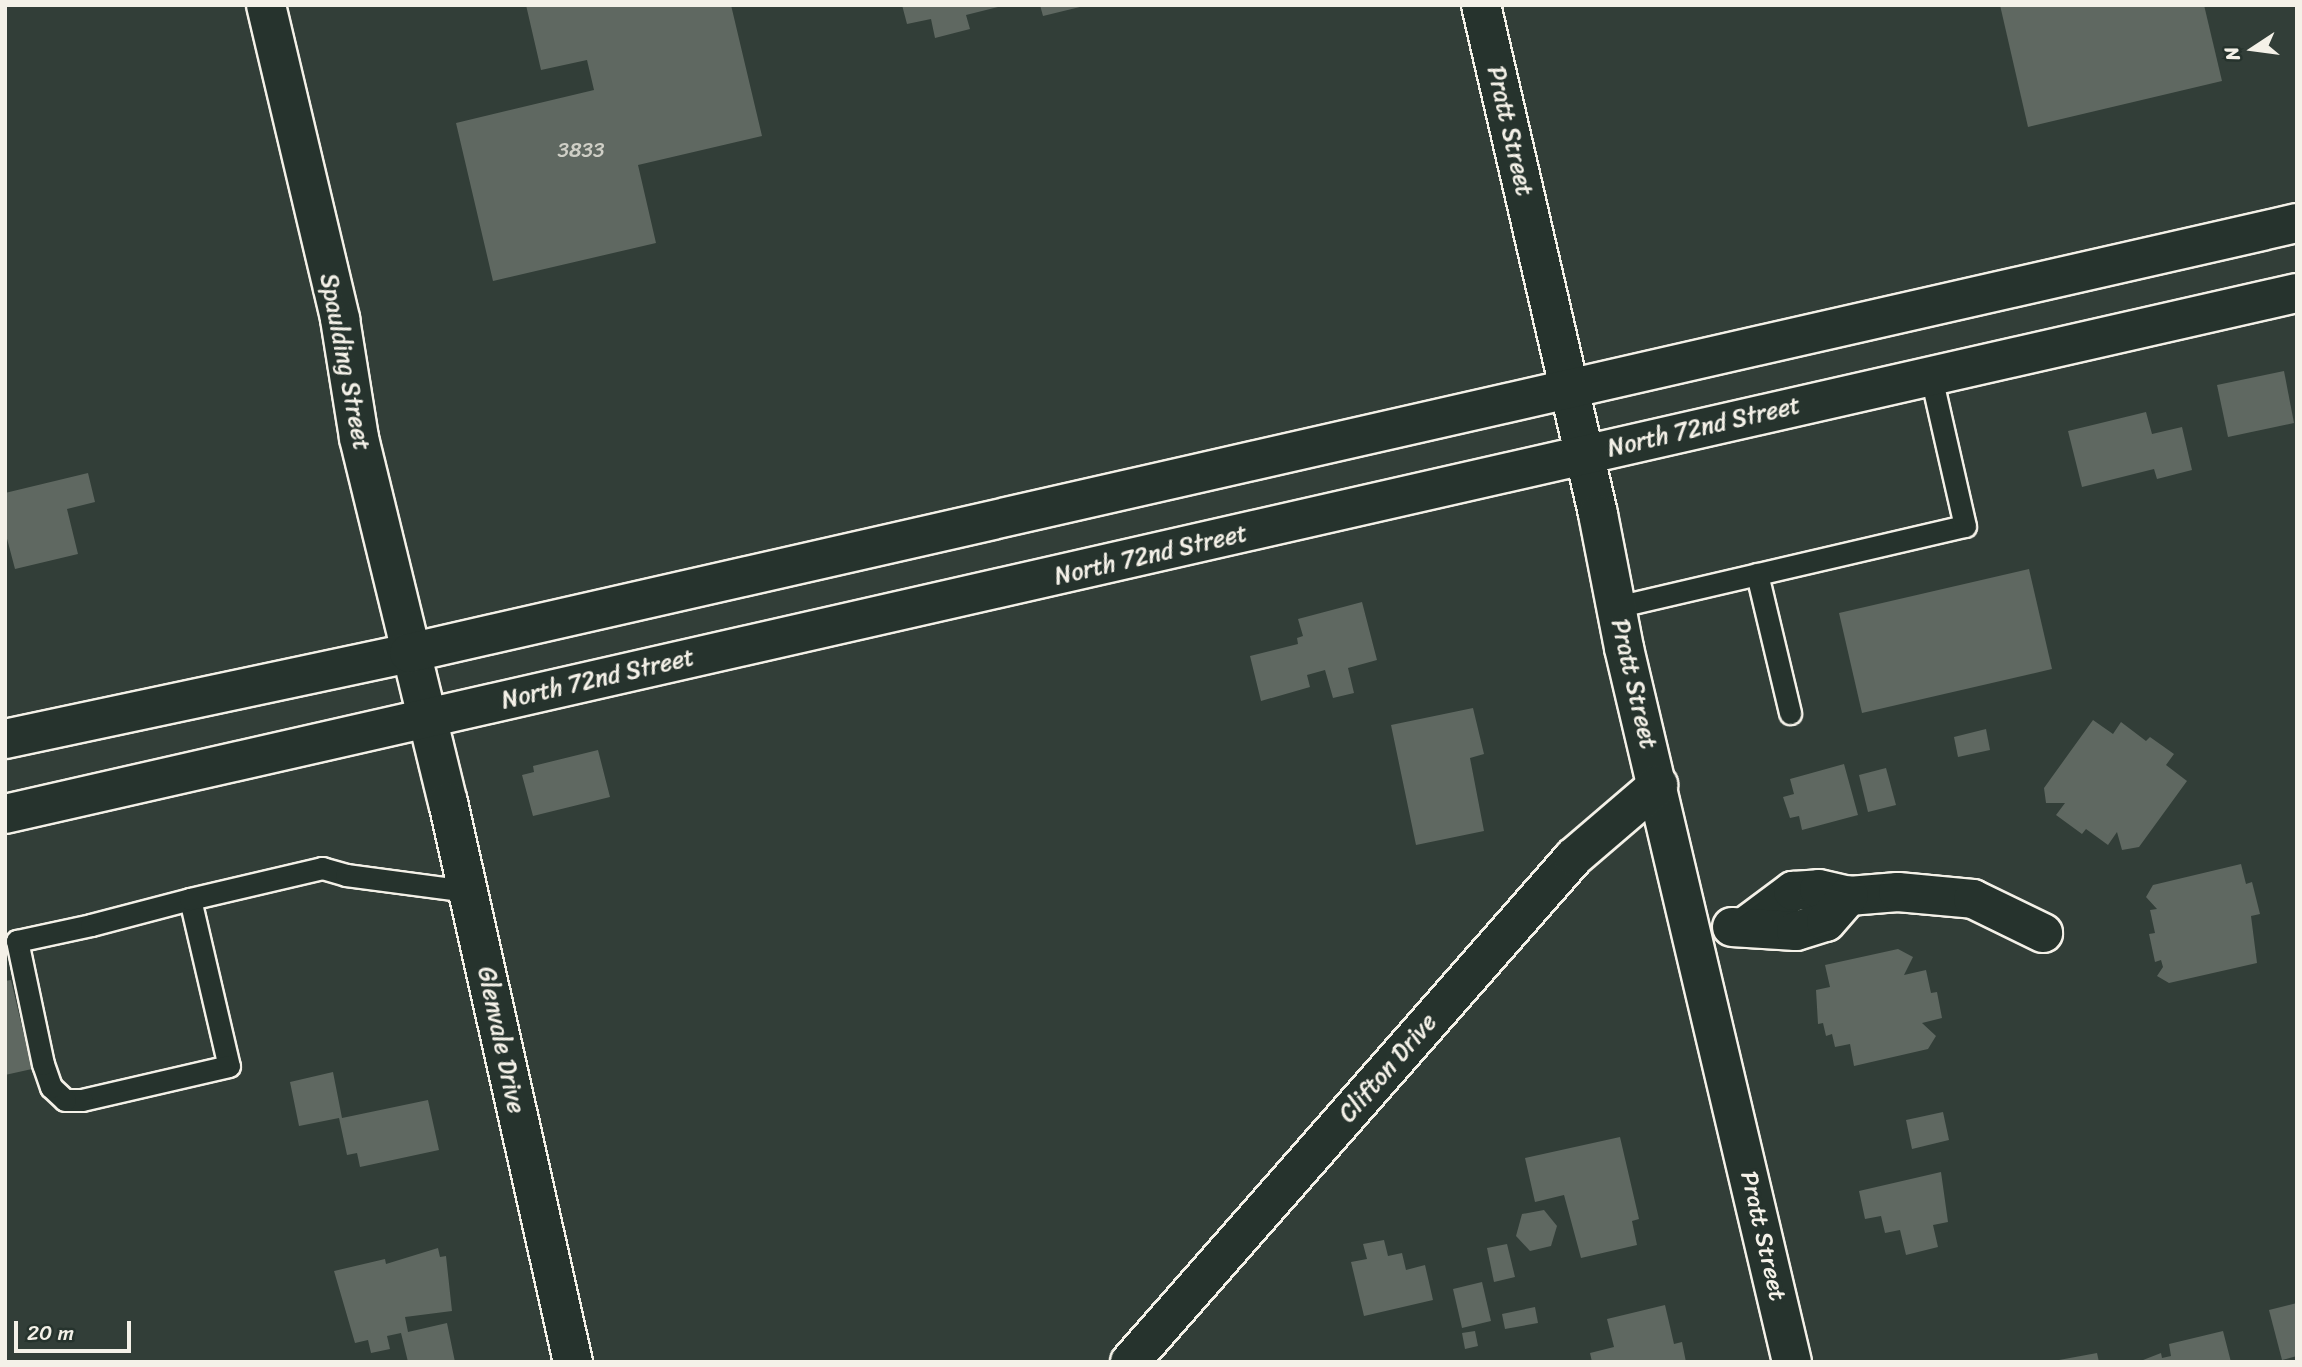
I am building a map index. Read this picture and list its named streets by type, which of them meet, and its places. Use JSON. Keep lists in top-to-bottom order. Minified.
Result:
{"streets":{"main road":["Pratt Street","Spaulding Street","North 72nd Street","Glenvale Drive","Clifton Drive"]},"crossings":[["Pratt Street","North 72nd Street"],["Pratt Street","Clifton Drive"],["Spaulding Street","North 72nd Street"],["Spaulding Street","Glenvale Drive"],["North 72nd Street","Glenvale Drive"]],"house_numbers":["3833"],"scale_bar":"20 m","north":"left"}
